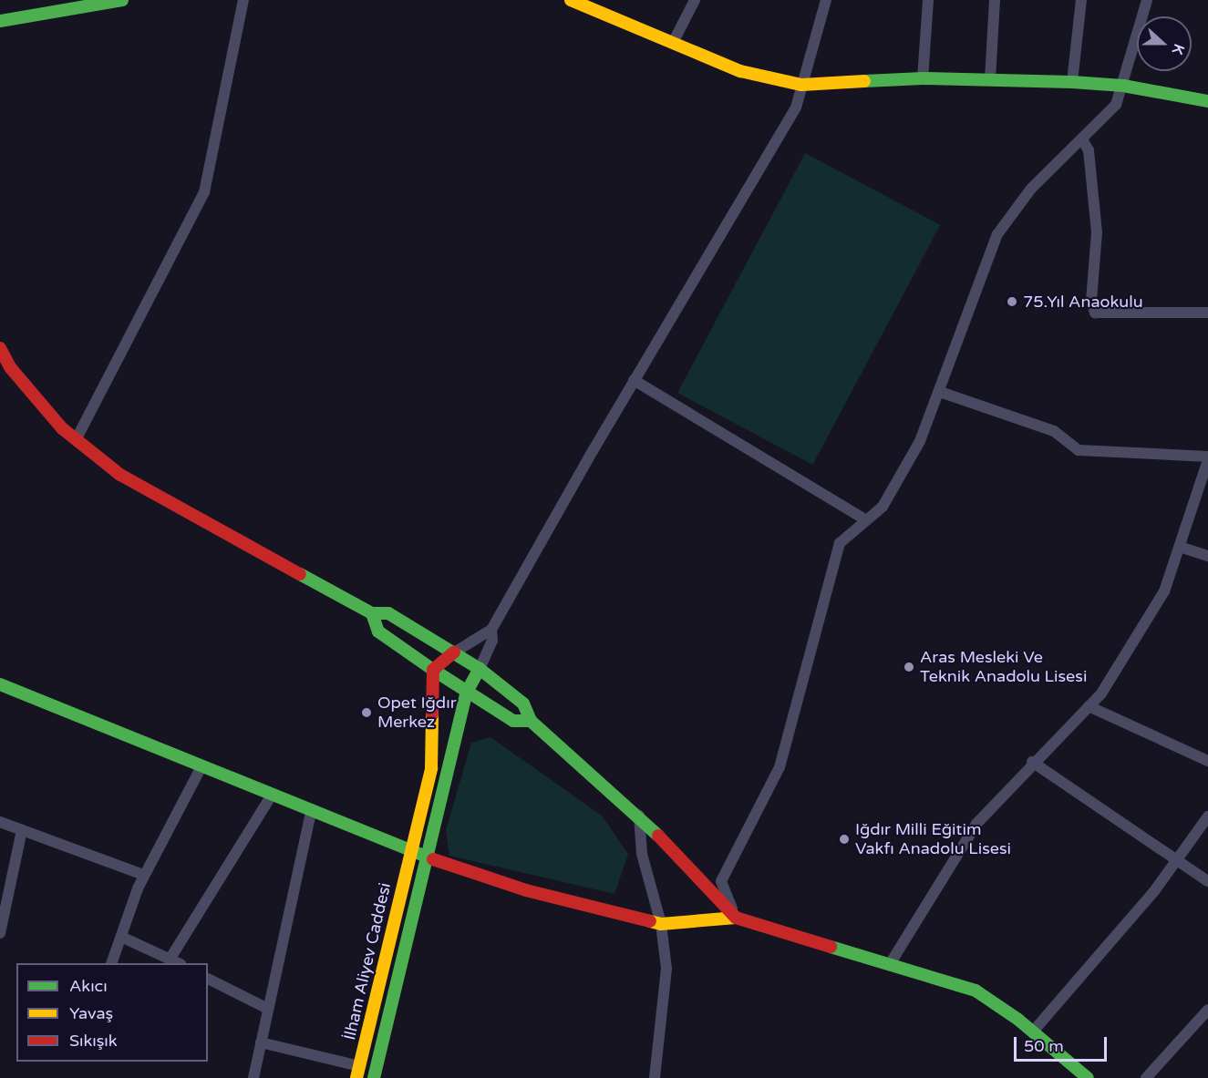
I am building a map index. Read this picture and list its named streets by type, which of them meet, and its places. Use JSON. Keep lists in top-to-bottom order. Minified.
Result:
{"streets":{"street":["İlham Aliyev Caddesi"]},"places":["75.Yıl Anaokulu","Aras Mesleki Ve Teknik Anadolu Lisesi","Opet Iğdır Merkez","Iğdır Milli Eğitim Vakfı Anadolu Lisesi"],"legend":["Akıcı","Yavaş","Sıkışık"],"scale_bar":"50 m","north":"right"}
